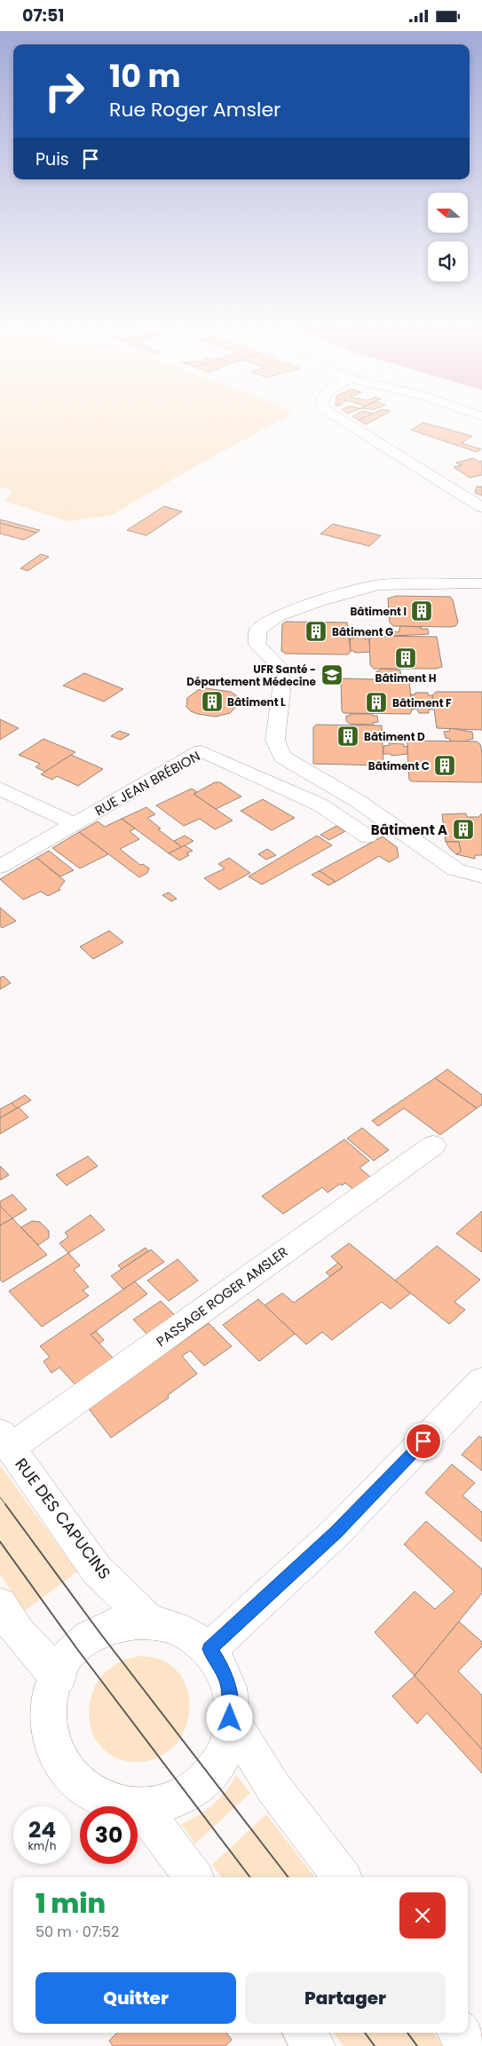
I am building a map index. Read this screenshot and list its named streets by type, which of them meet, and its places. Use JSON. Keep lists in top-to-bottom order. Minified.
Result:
{"streets":{"street":["RUE JEAN BRÉBION","PASSAGE ROGER AMSLER","RUE DES CAPUCINS"]},"crossings":[["PASSAGE ROGER AMSLER","RUE DES CAPUCINS"]],"places":{"building":["Bâtiment I","Bâtiment G","Bâtiment H","Bâtiment L","Bâtiment F","Bâtiment D","Bâtiment C","Bâtiment A"],"school or university":["UFR Santé - Département Médecine"]},"north":"left","page":{"status":"07:51","turn":["10 m","Rue Roger Amsler"],"then":"Puis","speed":"24 km/h","limit":"30","heading":["1 min","50 m · 07:52"],"buttons":["Quitter","Partager"]}}
